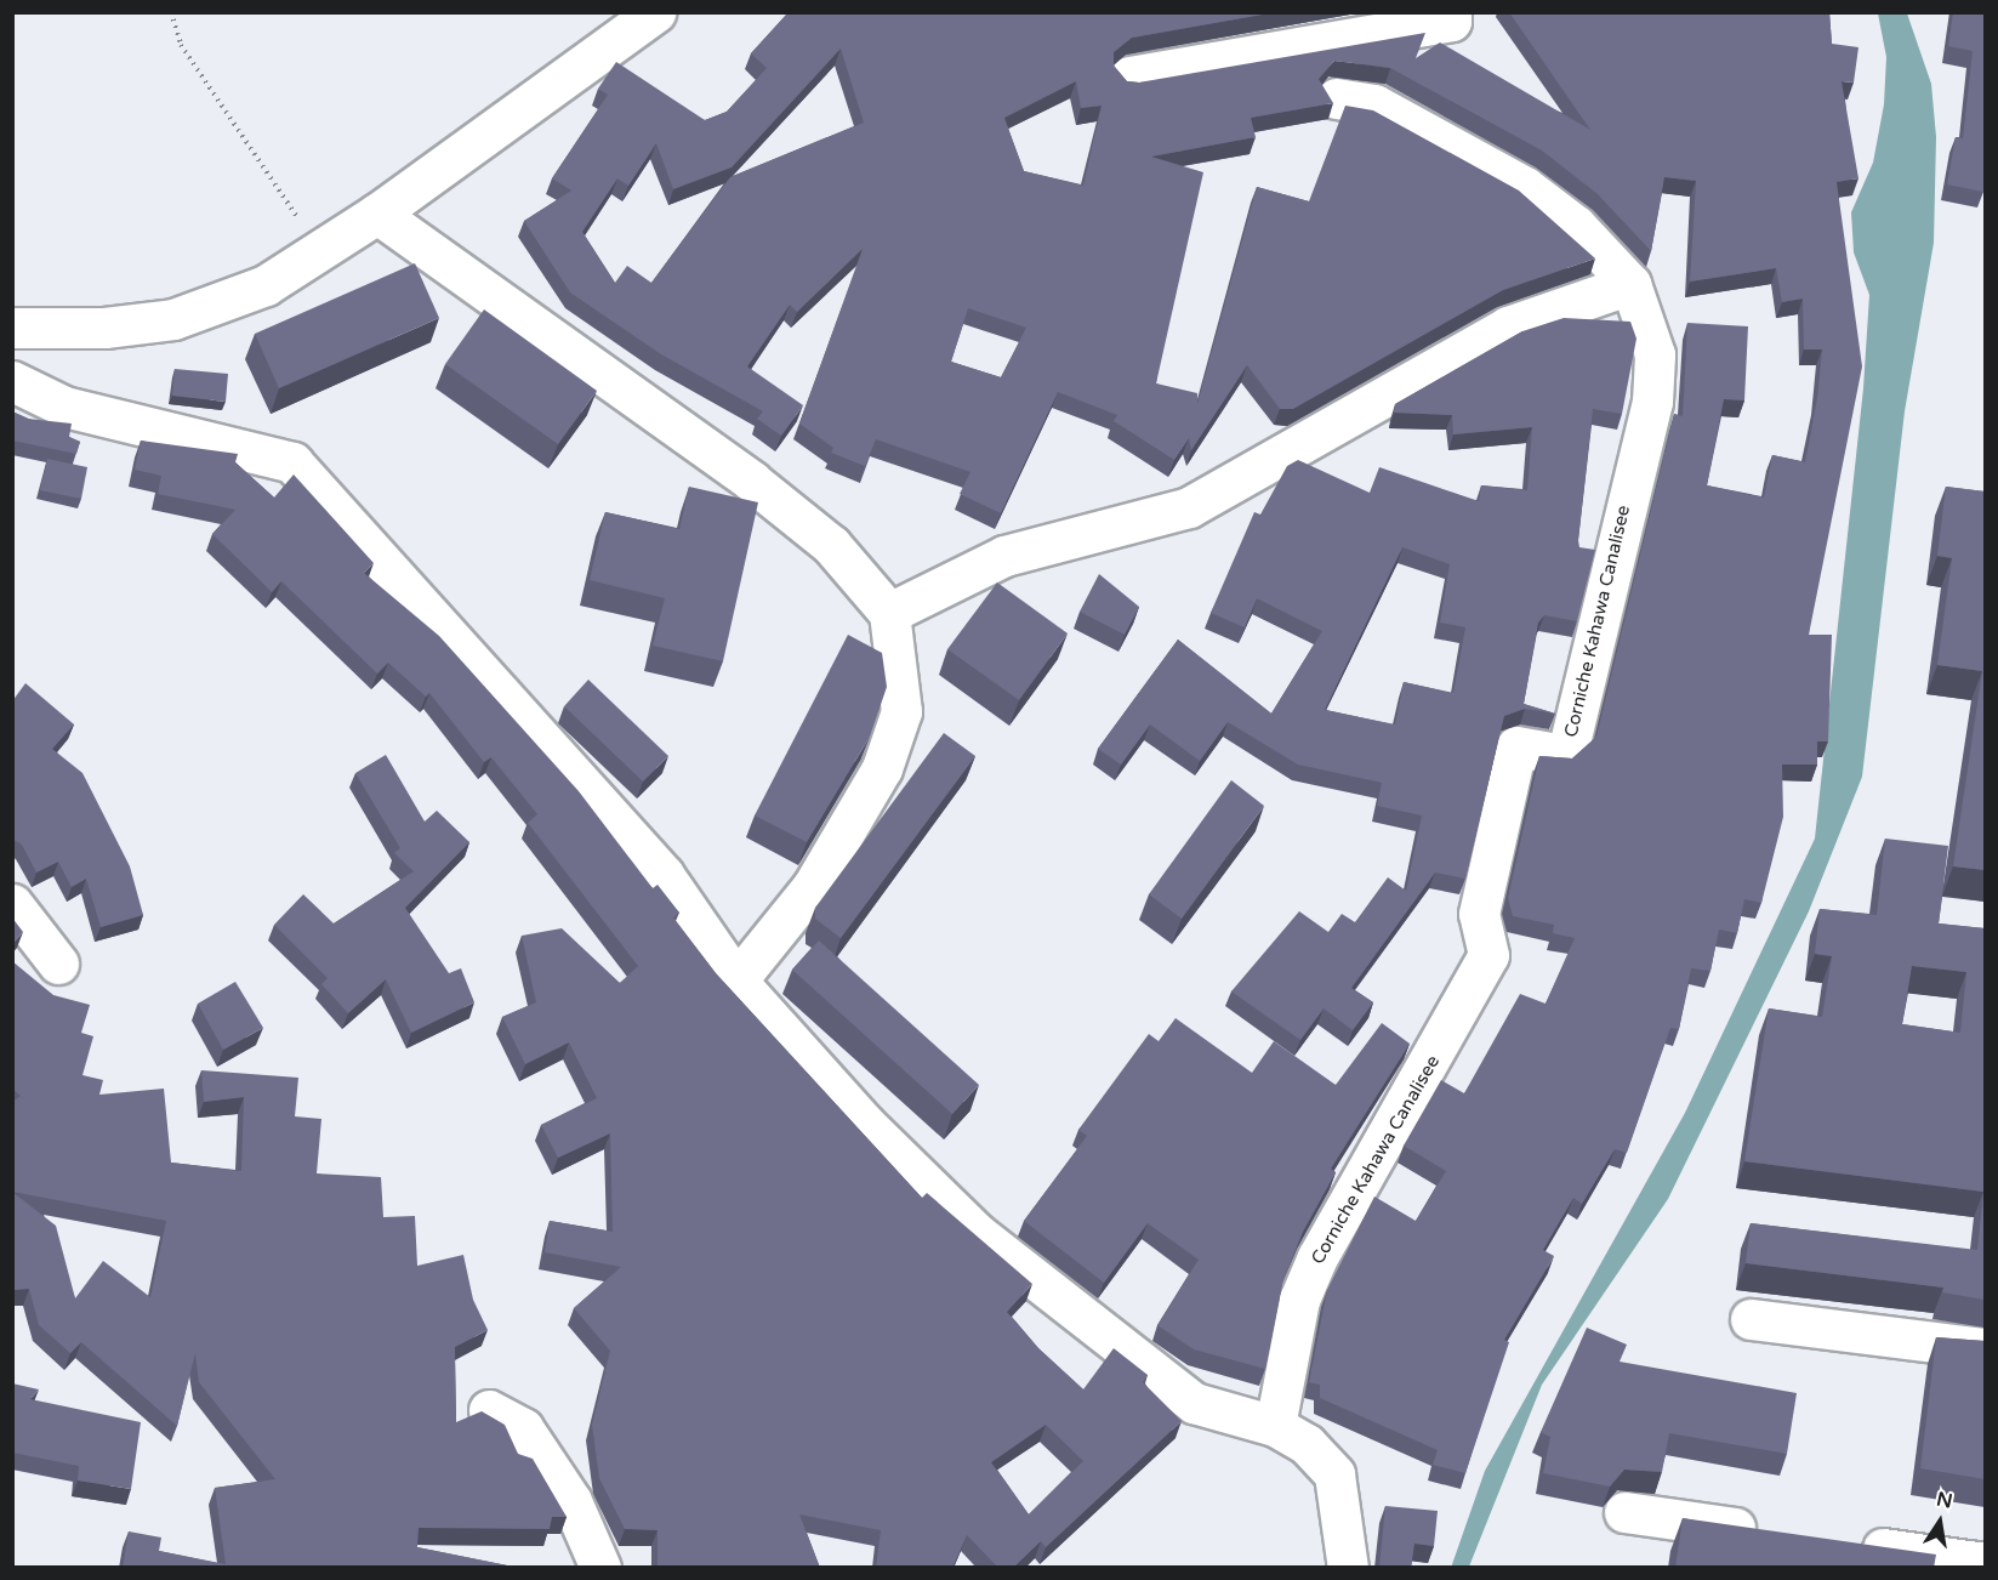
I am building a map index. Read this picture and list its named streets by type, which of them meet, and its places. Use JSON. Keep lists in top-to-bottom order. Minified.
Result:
{"streets":{"street":["Corniche Kahawa Canalisee"]},"north":"top"}
